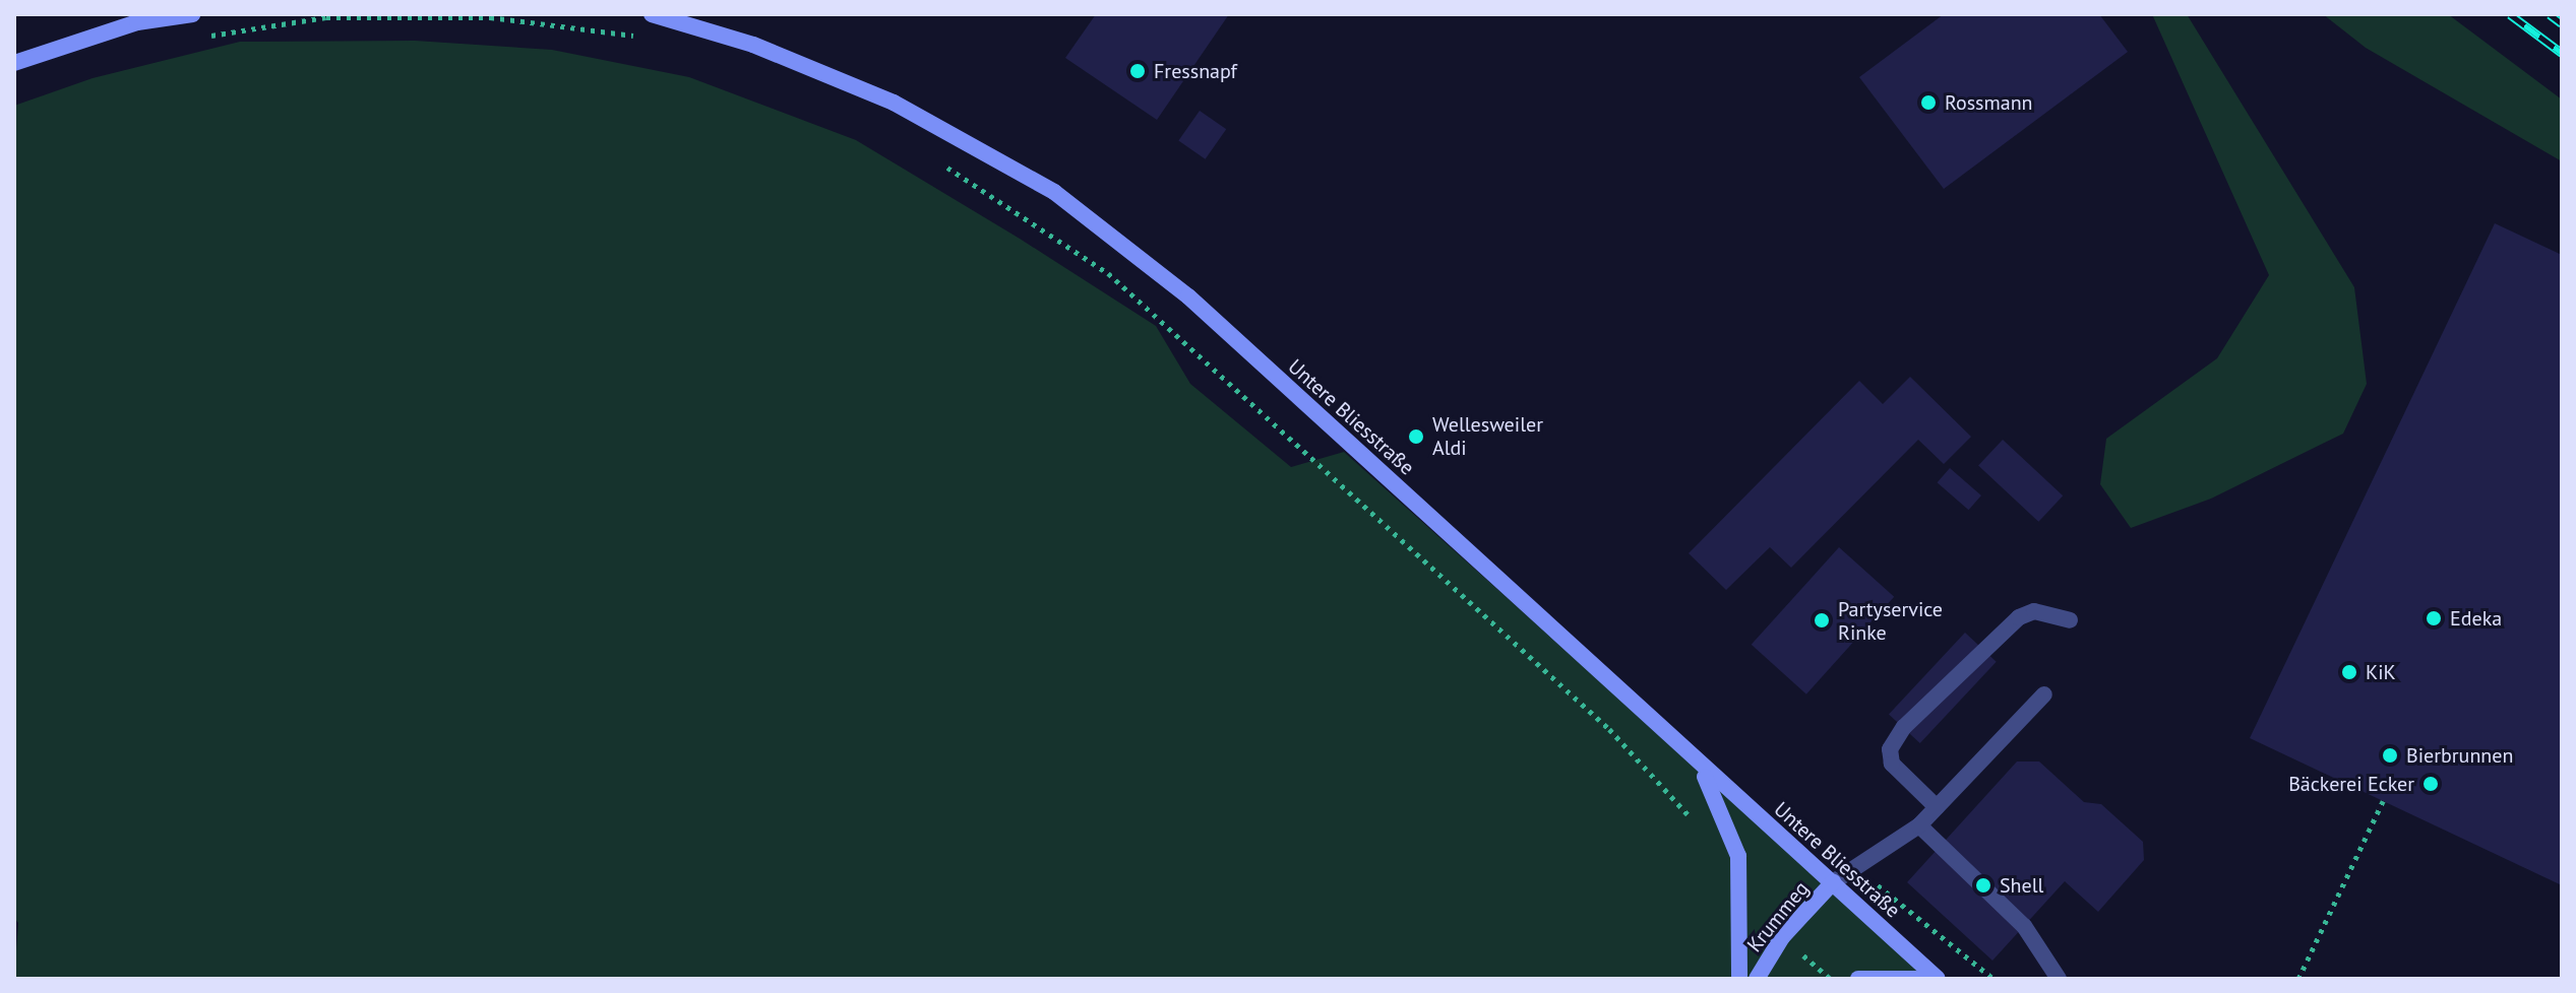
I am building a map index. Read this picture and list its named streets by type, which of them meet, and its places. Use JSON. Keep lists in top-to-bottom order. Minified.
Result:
{"streets":{"main road":["Untere Bliesstraße","Krummeg"]},"crossings":[["Untere Bliesstraße","Krummeg"]],"places":["Fressnapf","Rossmann","Wellesweiler Aldi","Edeka","Partyservice Rinke","KiK","Bierbrunnen","Bäckerei Ecker","Shell"]}
